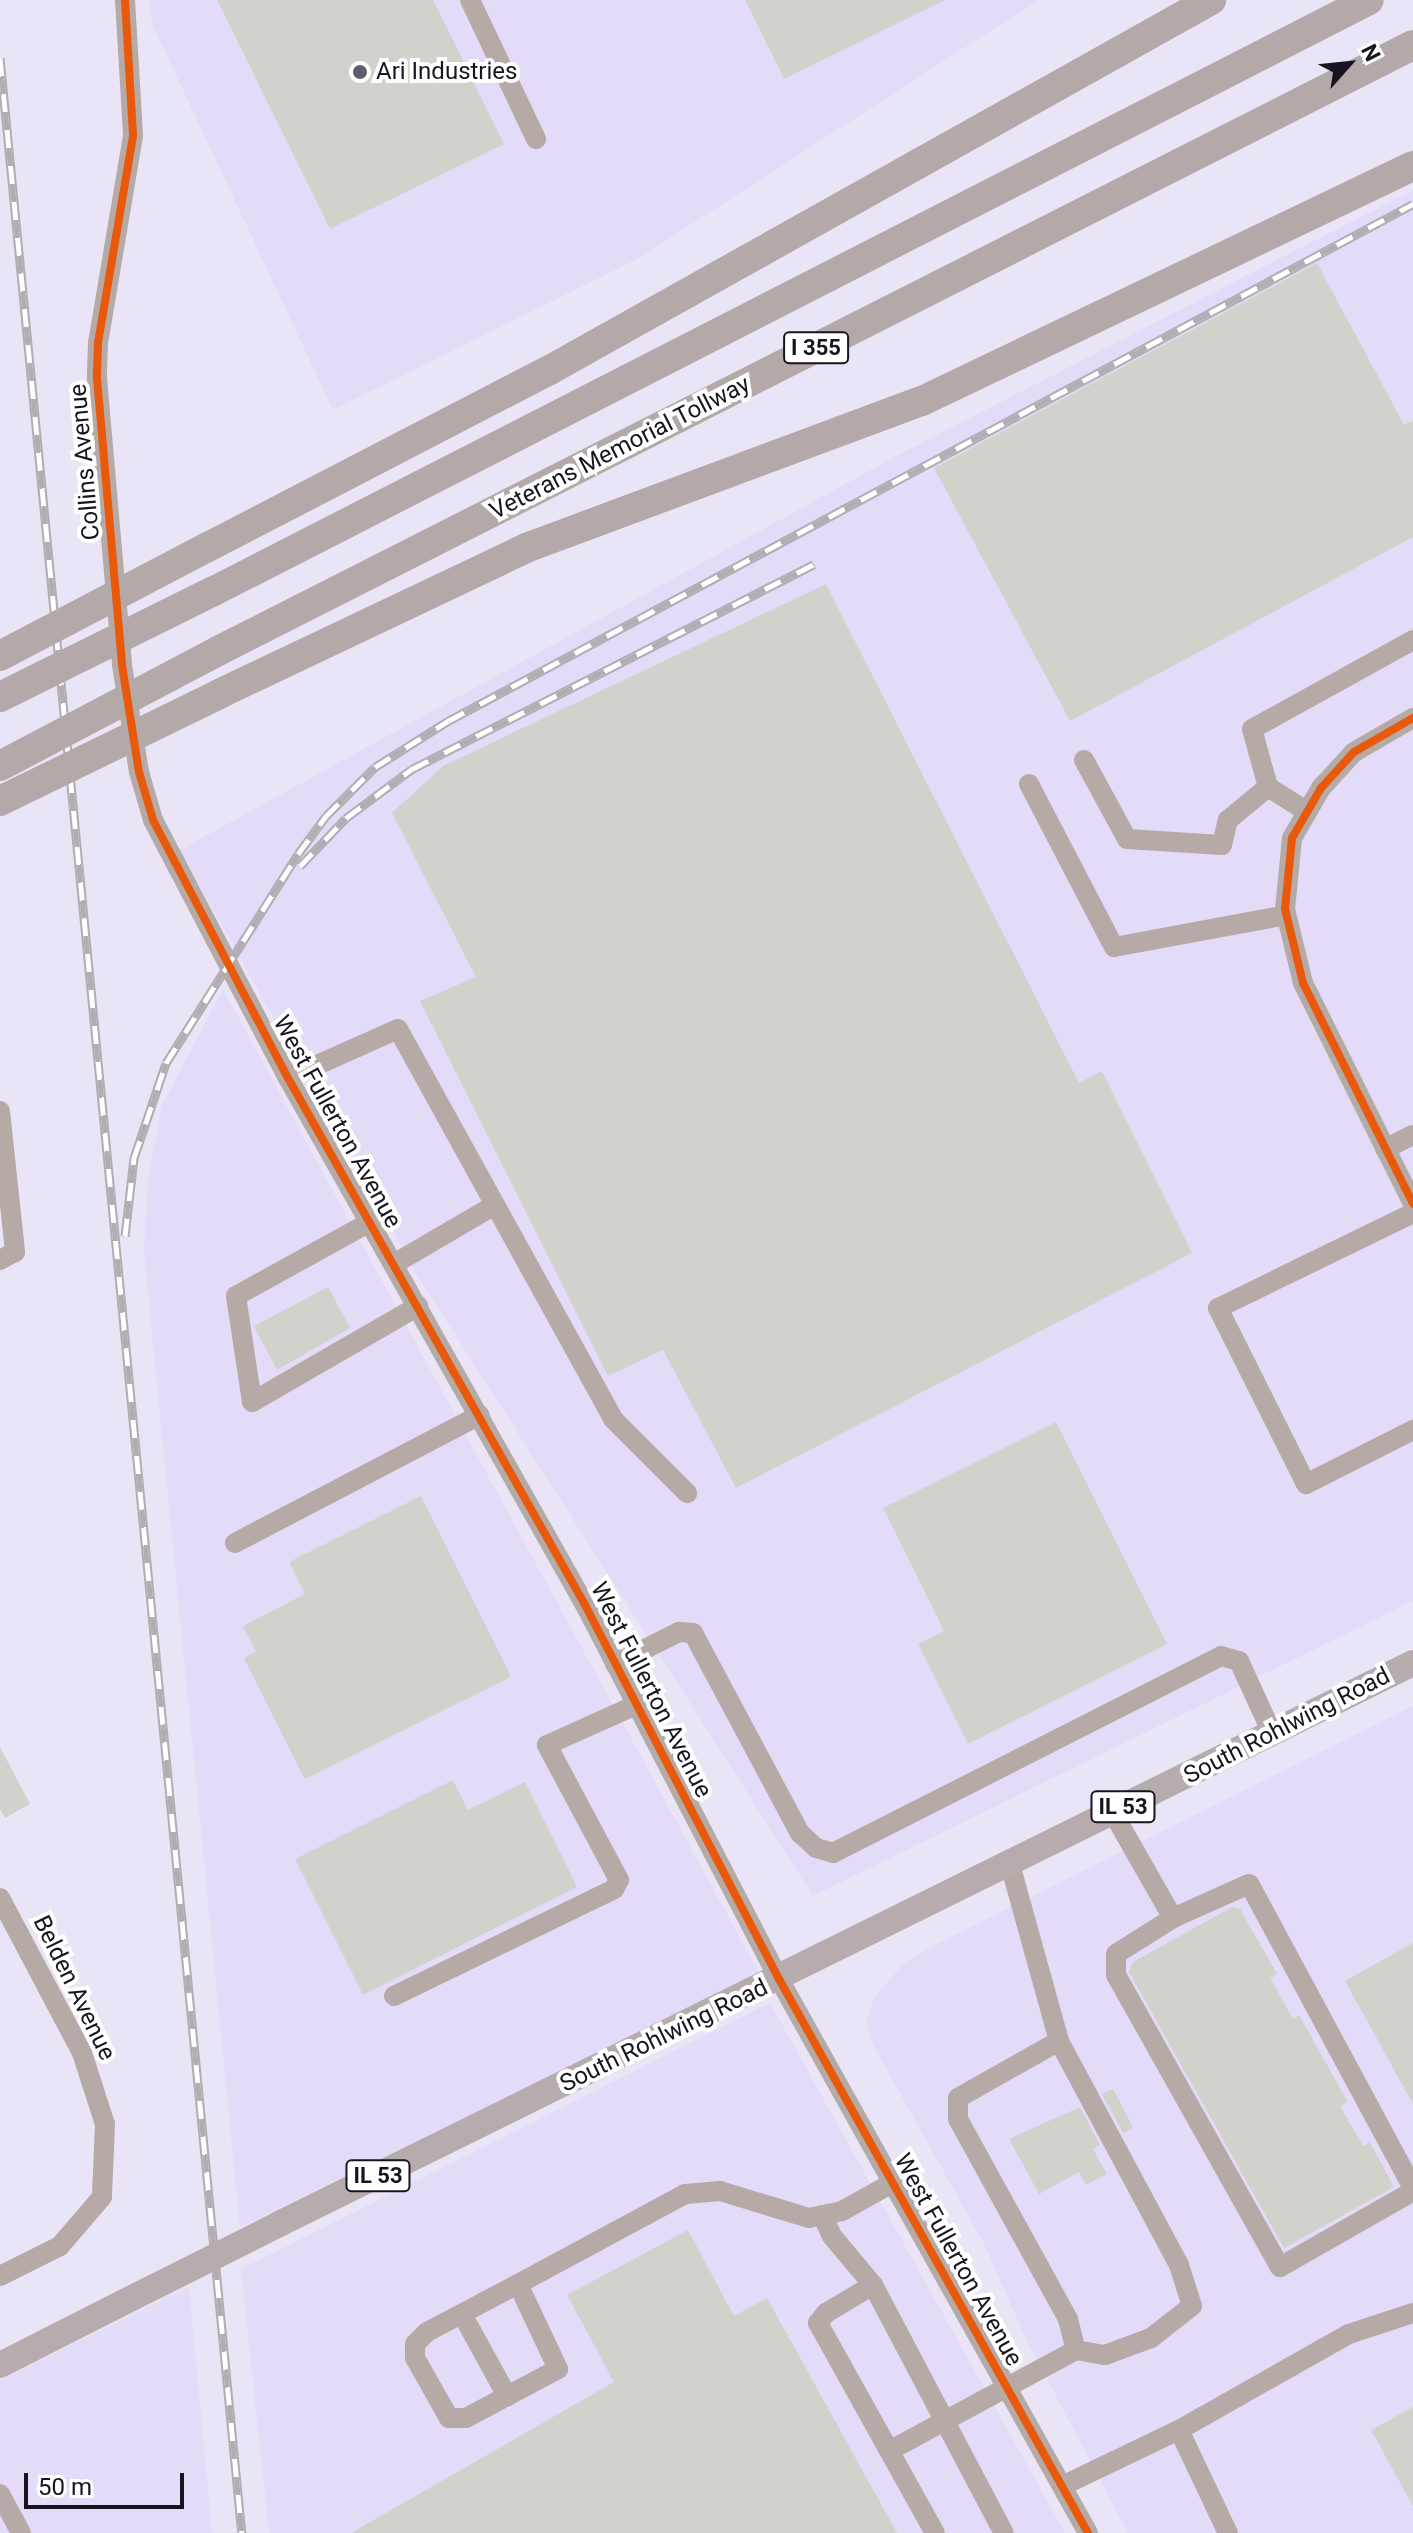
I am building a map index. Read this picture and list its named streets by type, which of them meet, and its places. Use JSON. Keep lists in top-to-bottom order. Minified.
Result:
{"streets":{"highway":["I 355","Veterans Memorial Tollway"],"main road":["South Rohlwing Road","IL 53"],"street":["Collins Avenue","West Fullerton Avenue","Belden Avenue"]},"crossings":[["Collins Avenue","West Fullerton Avenue"],["West Fullerton Avenue","South Rohlwing Road"]],"places":["Ari Industries"],"scale_bar":"50 m","north":"top right"}
